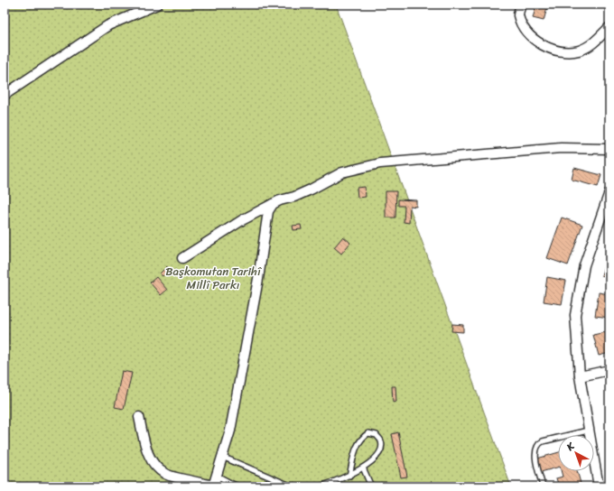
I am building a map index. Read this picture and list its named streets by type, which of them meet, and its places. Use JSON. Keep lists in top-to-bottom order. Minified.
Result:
{"parks":["Başkomutan Tarihî Millî Parkı"],"north":"top left"}
